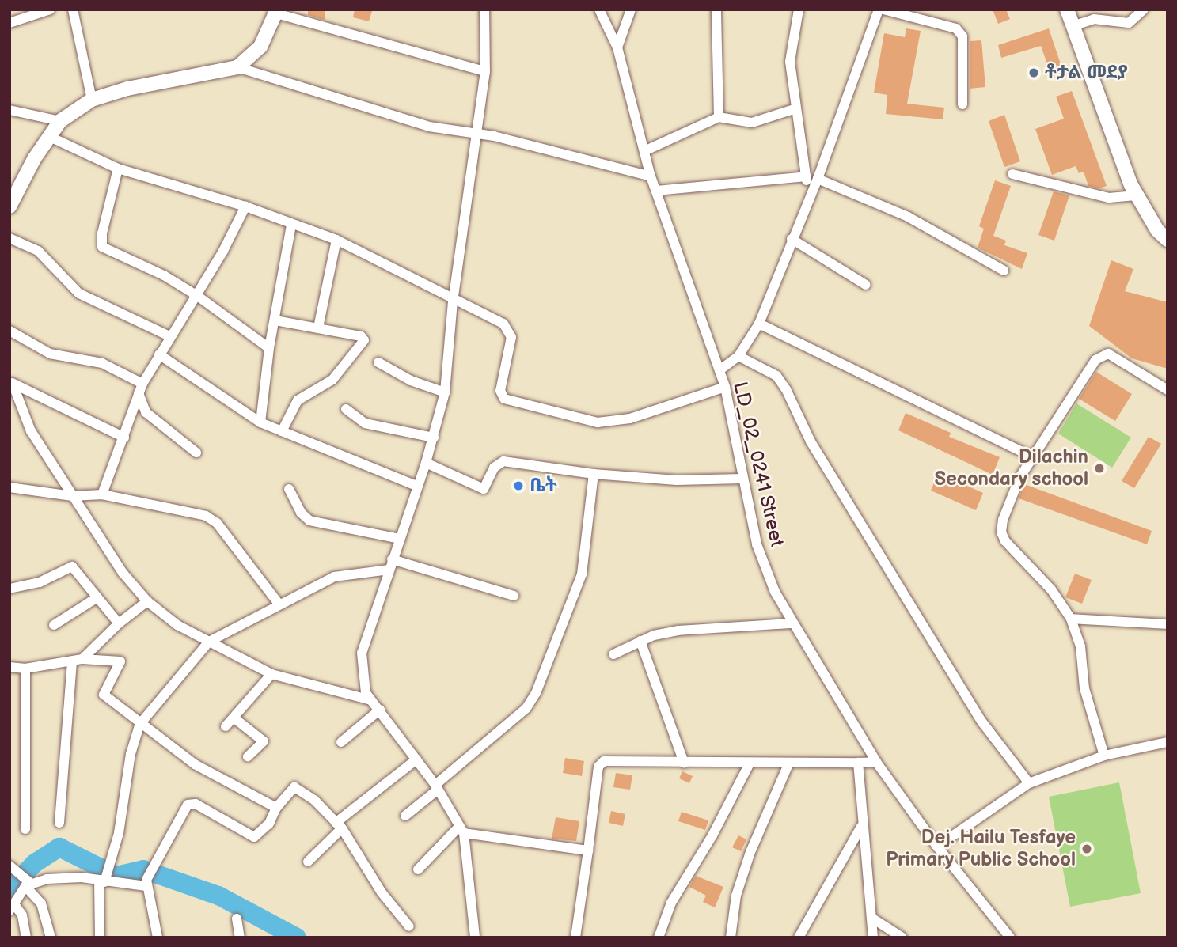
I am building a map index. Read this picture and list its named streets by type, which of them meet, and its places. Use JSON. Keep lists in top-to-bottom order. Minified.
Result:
{"streets":{"street":["LD_02_0241 Street"]},"places":["ቶታል መደያ","Dilachin Secondary school","ቤት","Dej. Hailu Tesfaye Primary Public School"]}
